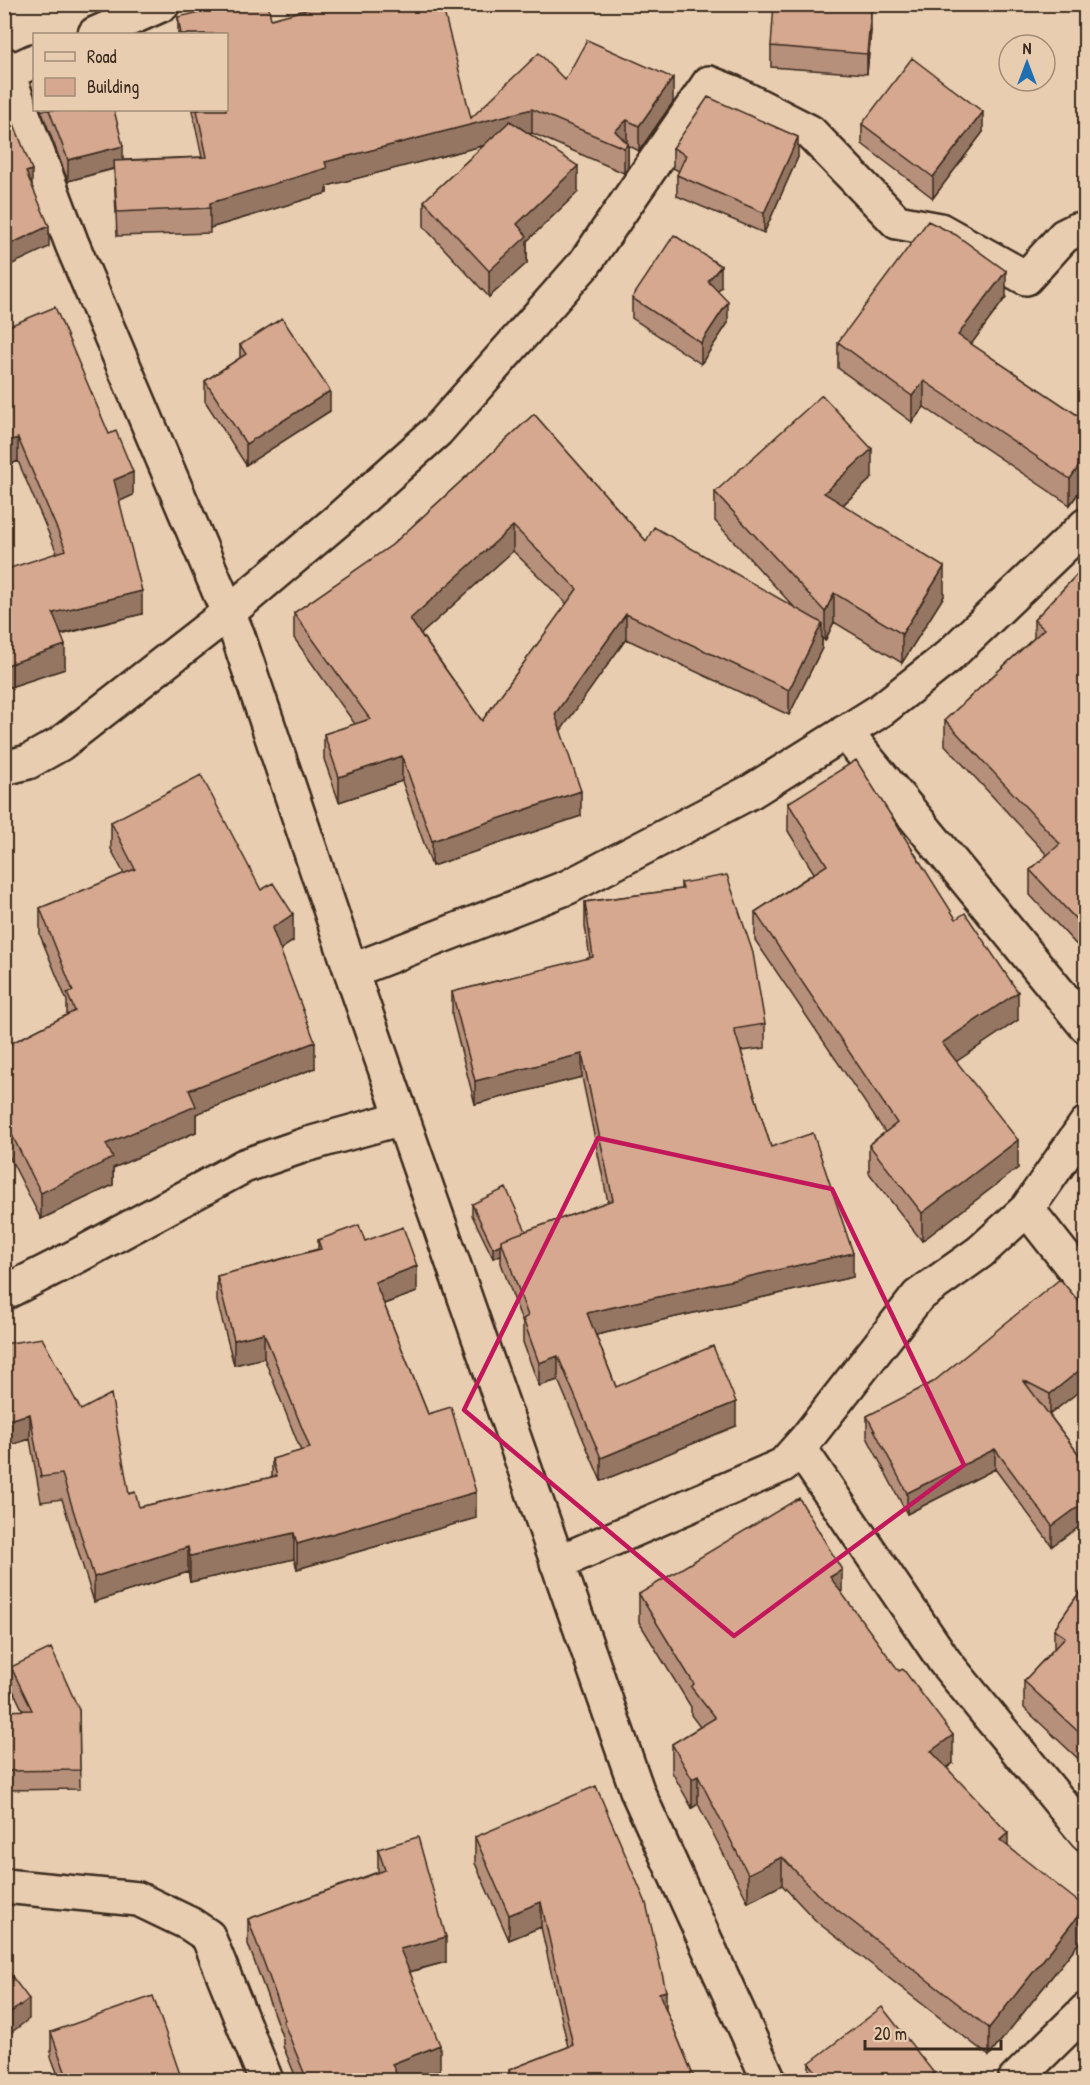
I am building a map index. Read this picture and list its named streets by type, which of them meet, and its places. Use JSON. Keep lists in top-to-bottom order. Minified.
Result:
{"legend":["Road","Building"],"scale_bar":"20 m","north":"top"}
